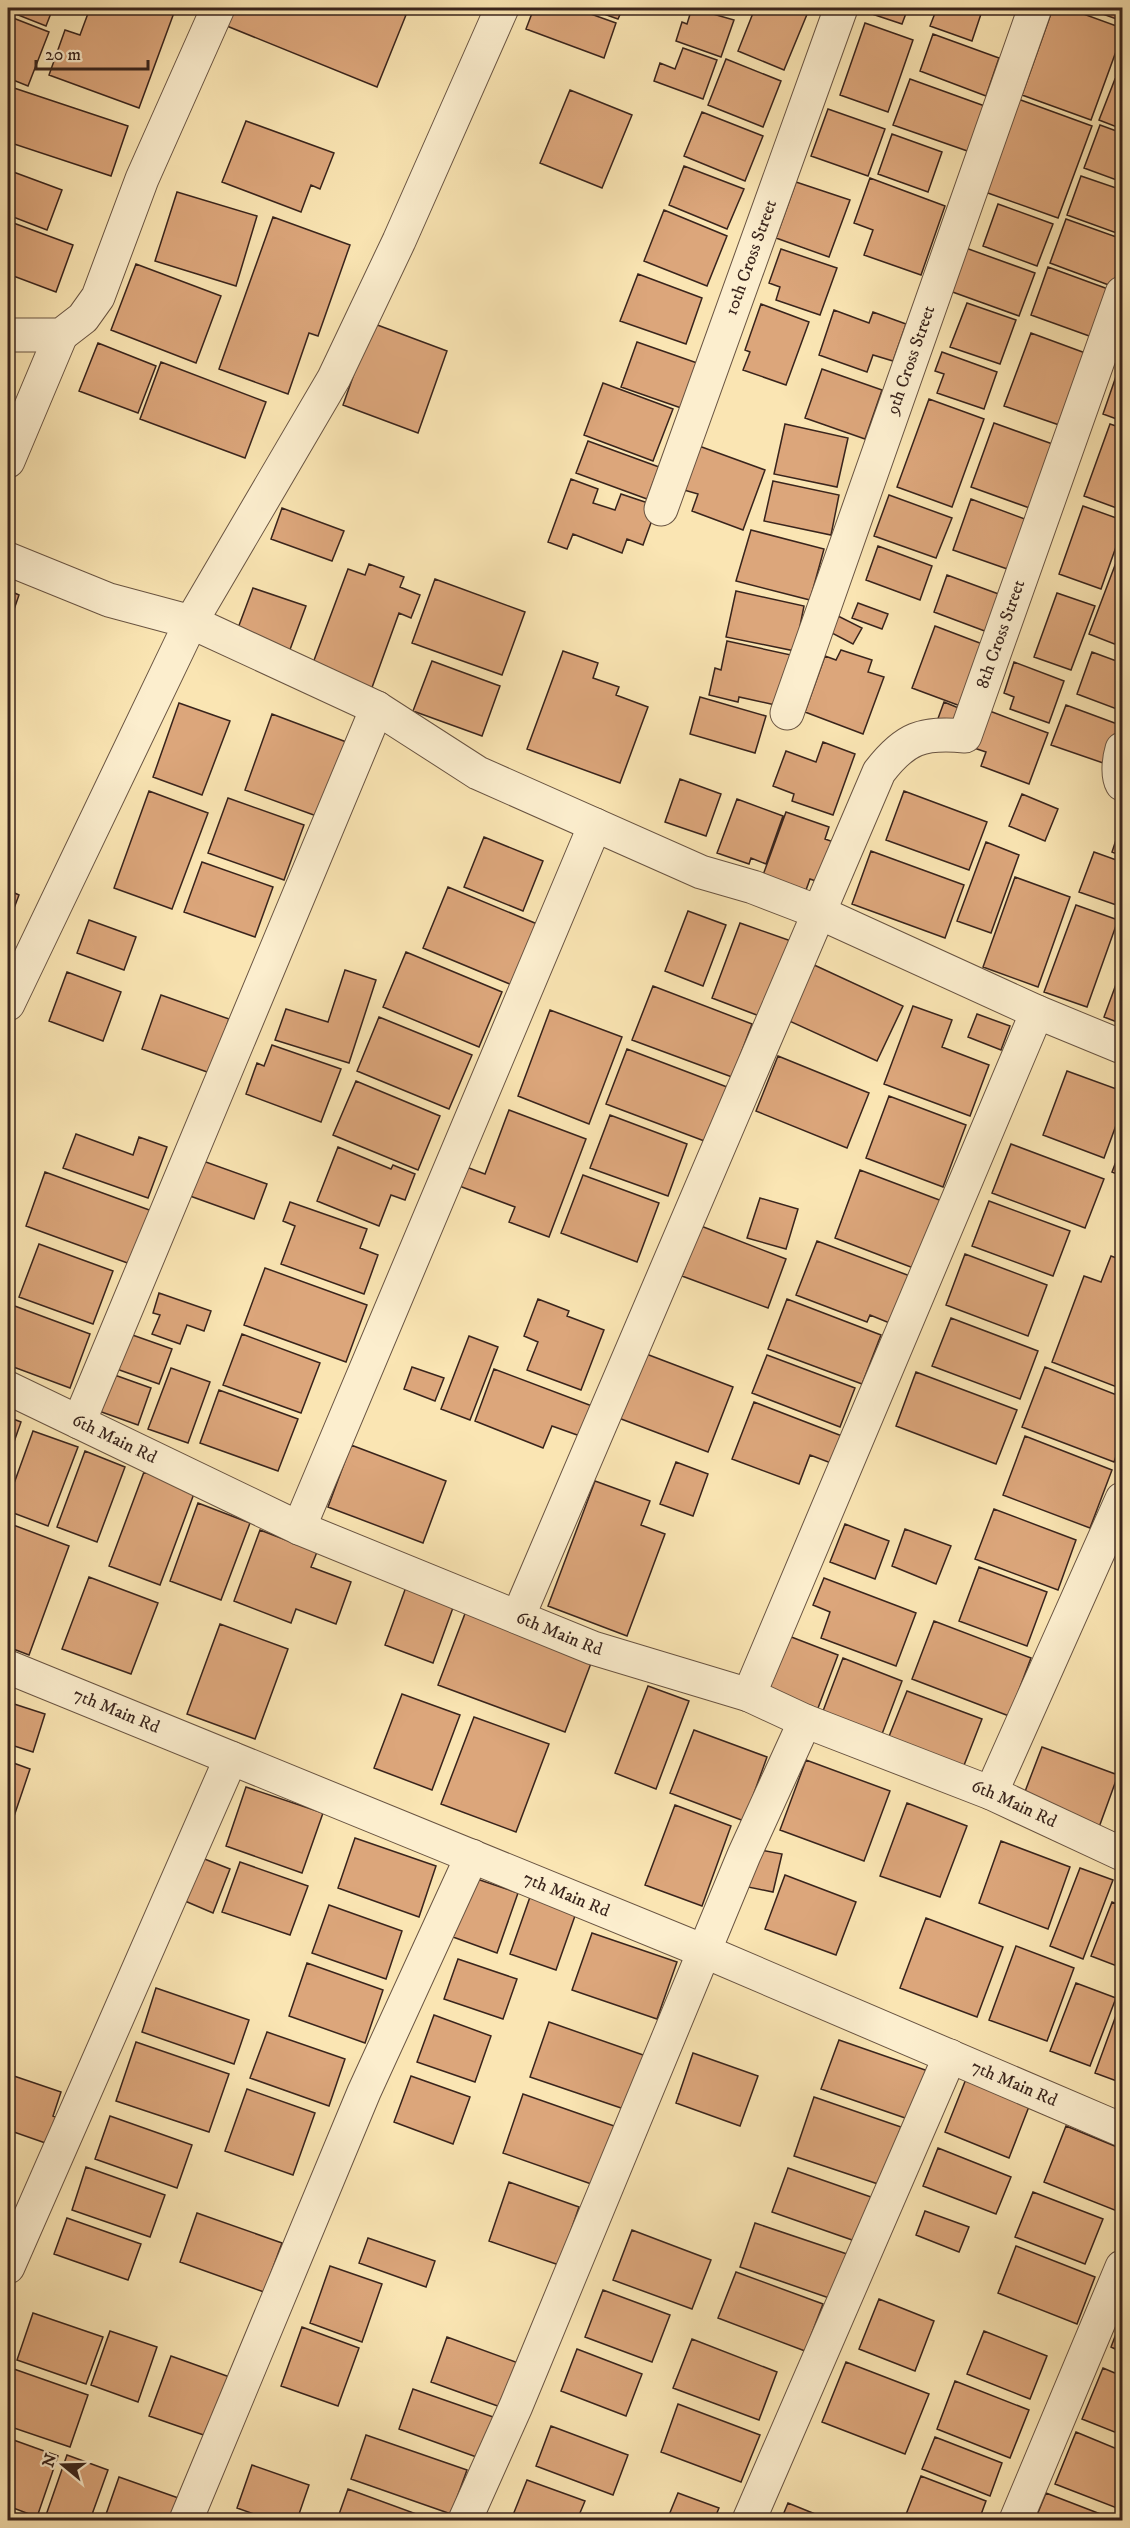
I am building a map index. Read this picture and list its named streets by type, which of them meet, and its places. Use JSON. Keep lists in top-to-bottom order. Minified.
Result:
{"streets":{"street":["10th Cross Street","9th Cross Street","8th Cross Street","6th Main Rd","7th Main Rd"]},"scale_bar":"20 m","north":"left"}
